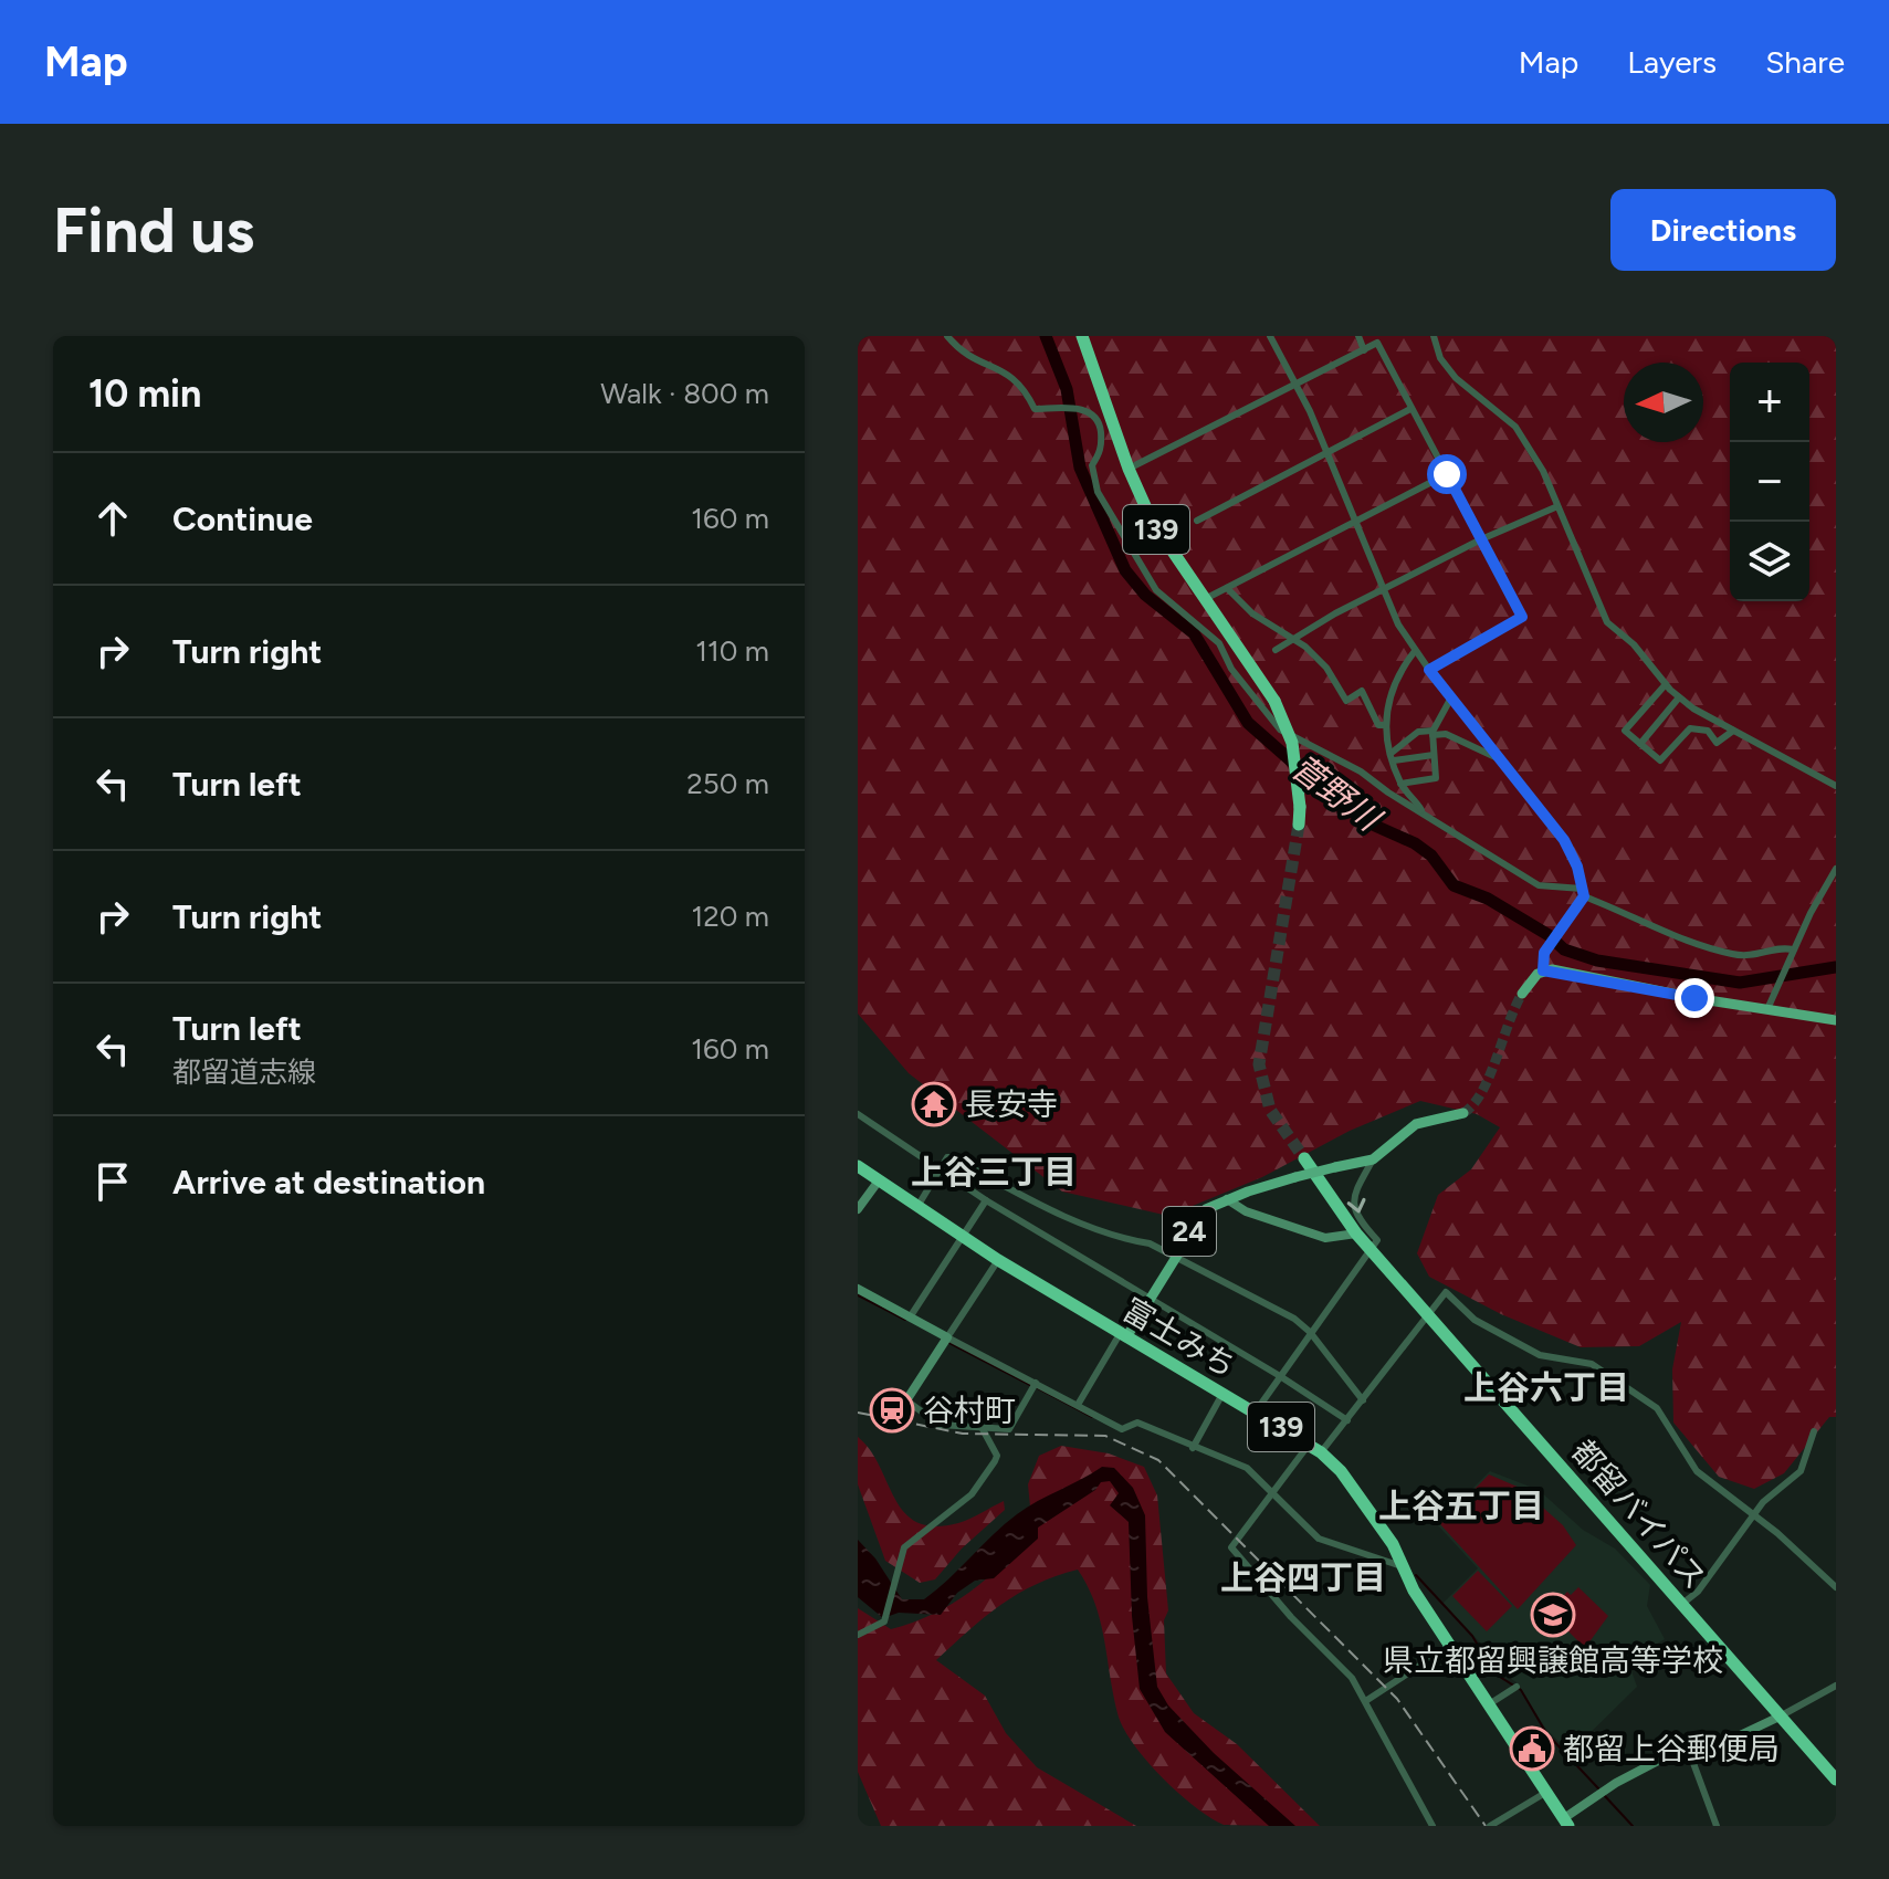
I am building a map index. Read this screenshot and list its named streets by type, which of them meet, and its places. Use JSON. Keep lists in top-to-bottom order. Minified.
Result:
{"streets":{"highway":["139","富士みち","都留バイパス"],"main road":["24"]},"crossings":[["24","富士みち"]],"districts":["上谷三丁目","上谷六丁目","上谷五丁目","上谷四丁目"],"water":["菅野川"],"places":{"temple":["長安寺"],"station":["谷村町"],"school or university":["県立都留興譲館高等学校"],"public building":["都留上谷郵便局"]},"north":"left","page":{"header":"Map","nav":["Map","Layers","Share"],"buttons":"Directions","title":"Find us","heading":["10 min","Walk · 800 m"],"map_buttons":["+","−"],"list":[["Continue","160 m"],["Turn right","110 m"],["Turn left","250 m"],["Turn right","120 m"],["Turn left","都留道志線","160 m"],"Arrive at destination"]}}
